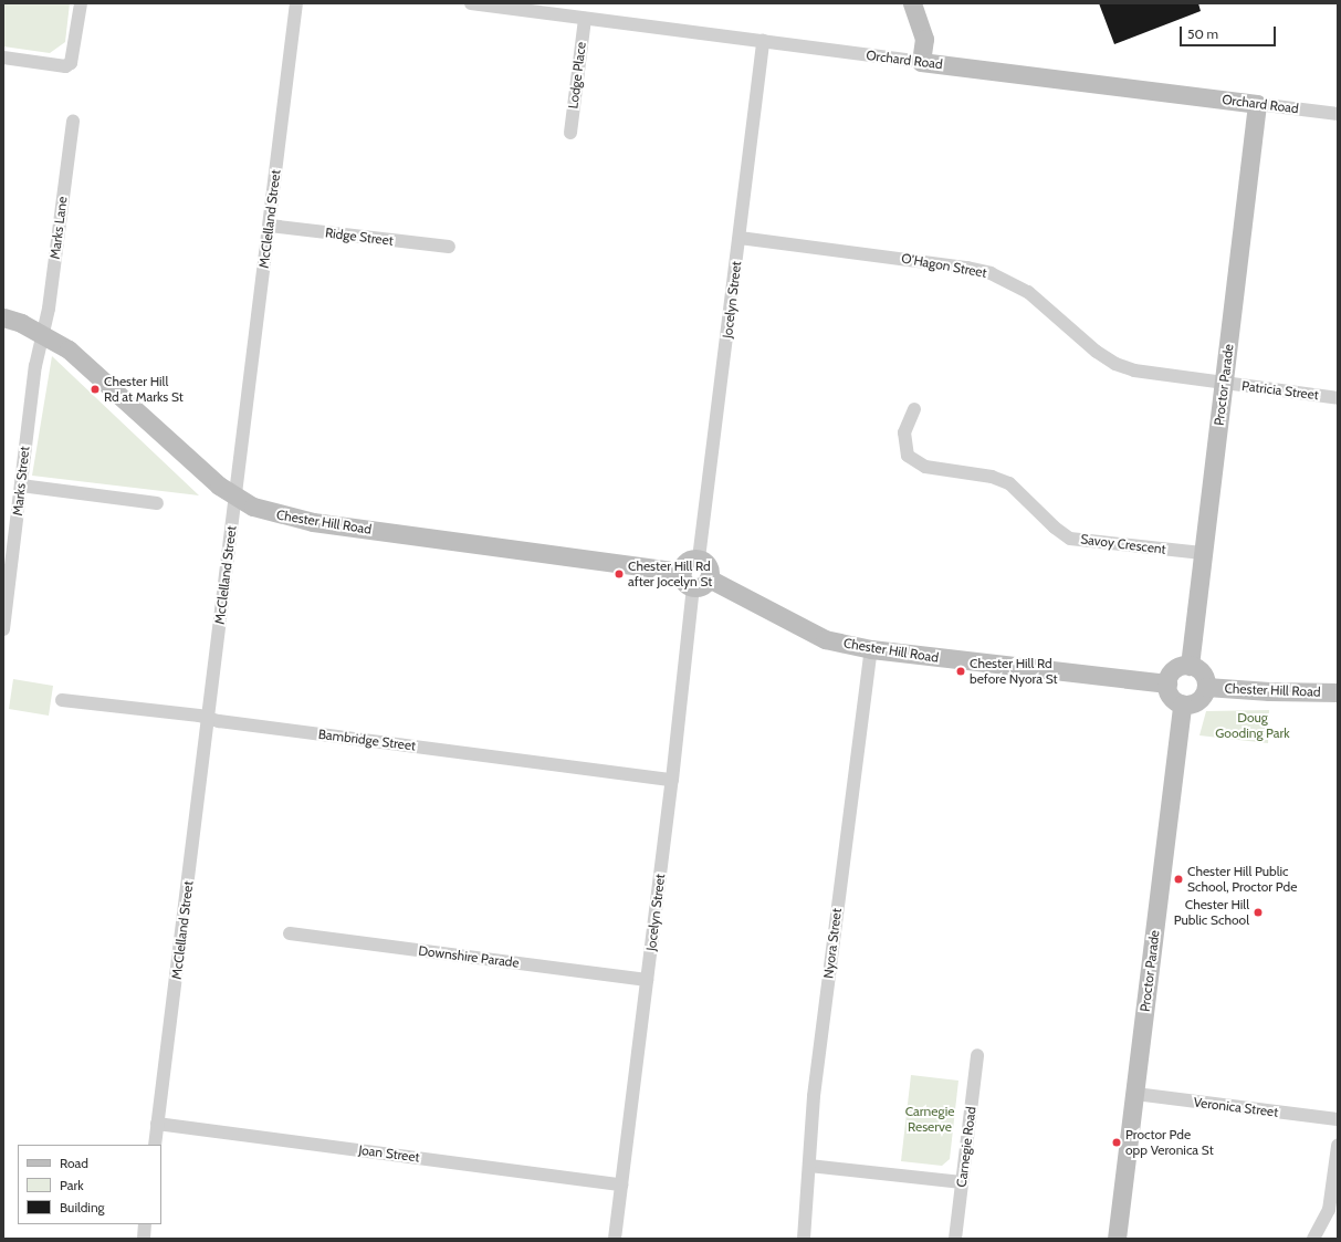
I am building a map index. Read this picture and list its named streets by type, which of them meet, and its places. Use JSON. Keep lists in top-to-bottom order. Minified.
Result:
{"streets":{"street":["Orchard Road","Lodge Place","McClelland Street","Marks Lane","Ridge Street","O'Hagon Street","Jocelyn Street","Proctor Parade","Patricia Street","Marks Street","Chester Hill Road","Savoy Crescent","Bambridge Street","Nyora Street","Downshire Parade","Veronica Street","Carnegie Road","Joan Street"]},"crossings":[["Orchard Road","Lodge Place"],["Orchard Road","Jocelyn Street"],["Orchard Road","Proctor Parade"],["McClelland Street","Ridge Street"],["McClelland Street","Chester Hill Road"],["McClelland Street","Bambridge Street"],["McClelland Street","Joan Street"],["Marks Lane","Marks Street"],["Marks Lane","Chester Hill Road"],["O'Hagon Street","Jocelyn Street"],["O'Hagon Street","Proctor Parade"],["O'Hagon Street","Patricia Street"],["Jocelyn Street","Chester Hill Road"],["Jocelyn Street","Bambridge Street"],["Jocelyn Street","Downshire Parade"],["Jocelyn Street","Joan Street"],["Proctor Parade","Patricia Street"],["Proctor Parade","Chester Hill Road"],["Proctor Parade","Savoy Crescent"],["Proctor Parade","Veronica Street"],["Marks Street","Chester Hill Road"],["Chester Hill Road","Nyora Street"]],"parks":["Doug Gooding Park","Carnegie Reserve"],"places":["Chester Hill Rd at Marks St","Chester Hill Rd after Jocelyn St","Chester Hill Rd before Nyora St","Chester Hill Public School, Proctor Pde","Chester Hill Public School","Proctor Pde opp Veronica St"],"legend":["Road","Park","Building"],"scale_bar":"50 m"}
